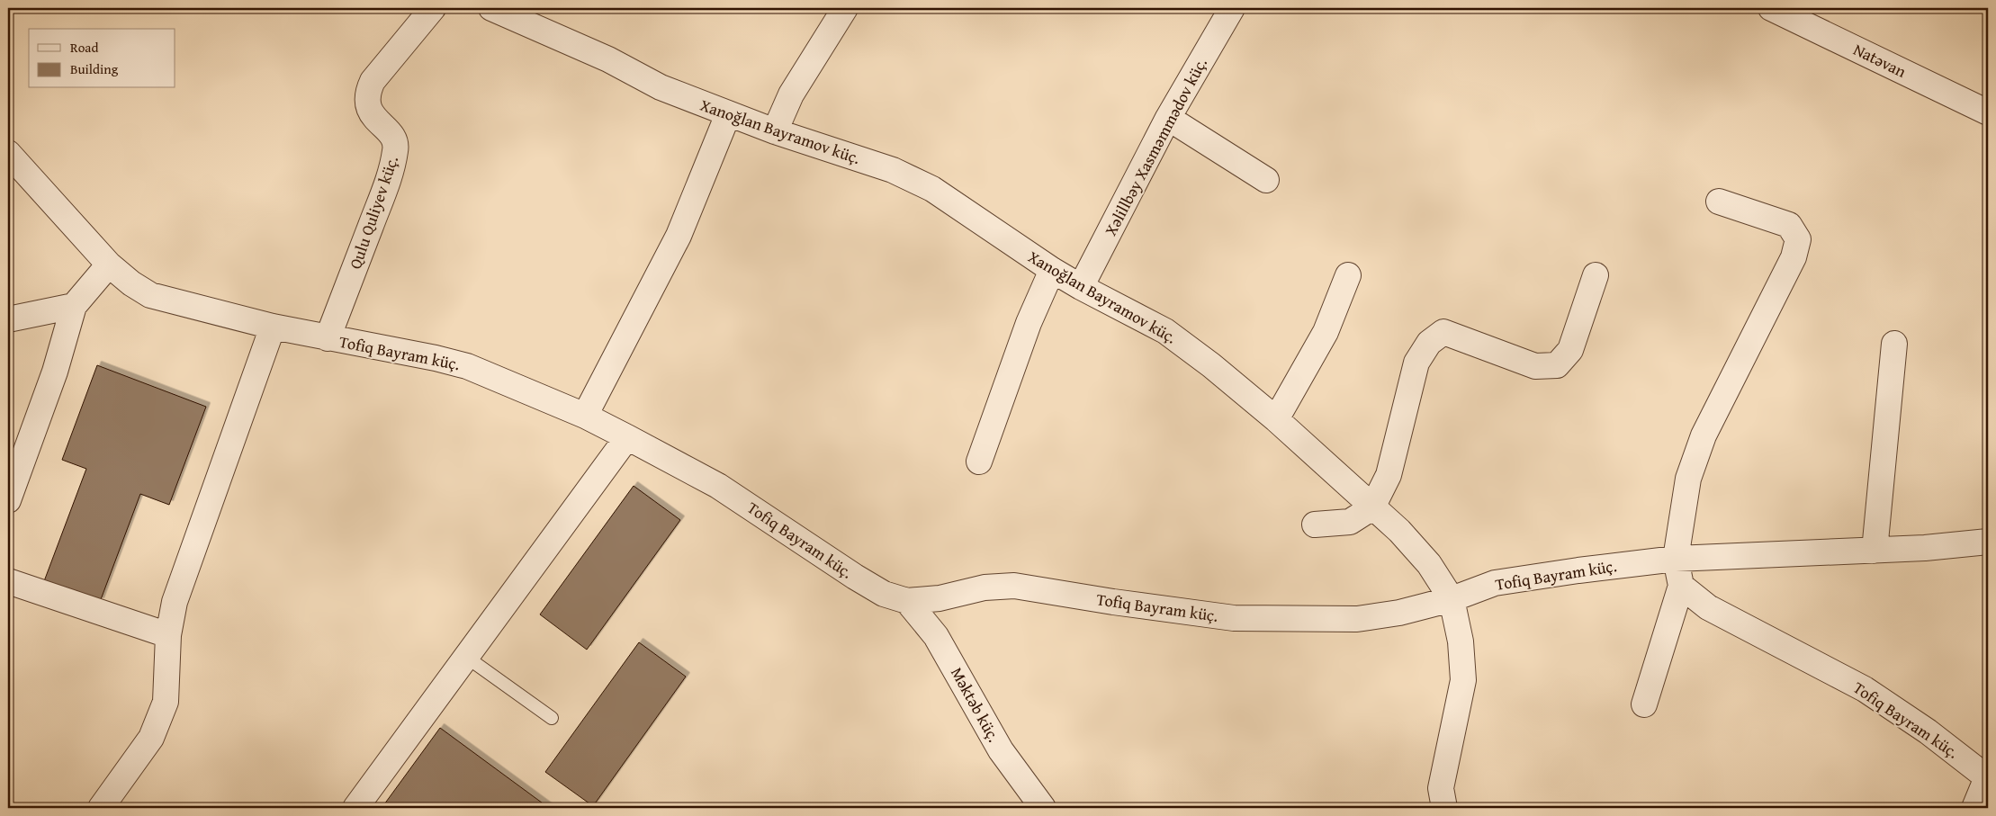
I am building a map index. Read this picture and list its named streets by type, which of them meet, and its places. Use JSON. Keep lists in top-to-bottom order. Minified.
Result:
{"streets":{"street":["Natəvan","Xanoğlan Bayramov küç.","Xəlillbəy Xasməmmədov küç.","Qulu Quliyev küç.","Tofiq Bayram küç.","Məktəb küç."]},"crossings":[["Xanoğlan Bayramov küç.","Xəlillbəy Xasməmmədov küç."],["Xanoğlan Bayramov küç.","Tofiq Bayram küç."],["Qulu Quliyev küç.","Tofiq Bayram küç."],["Tofiq Bayram küç.","Məktəb küç."]],"legend":["Road","Building"]}
